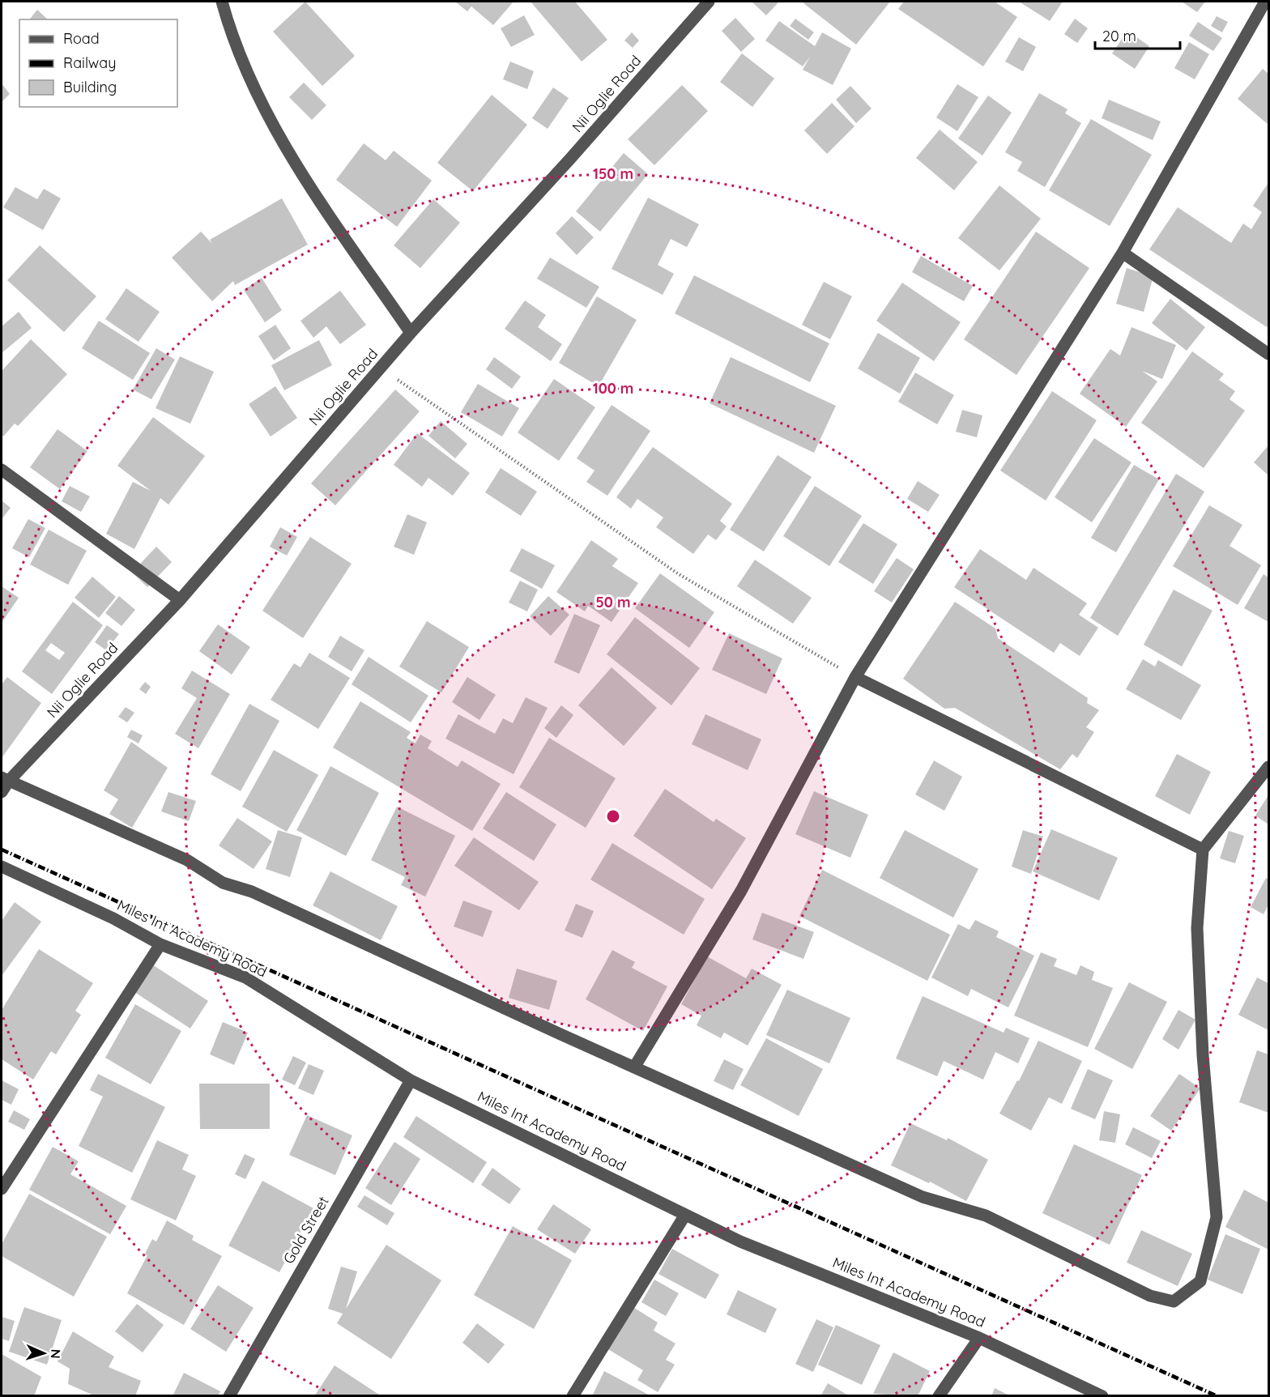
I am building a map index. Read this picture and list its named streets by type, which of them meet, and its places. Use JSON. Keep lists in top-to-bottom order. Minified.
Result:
{"streets":{"street":["Nii Oglie Road","Miles Int Academy Road","Gold Street"]},"crossings":[["Miles Int Academy Road","Gold Street"]],"legend":["Road","Railway","Building"],"scale_bar":"20 m","north":"right","rings":["150 m","100 m","50 m"]}
